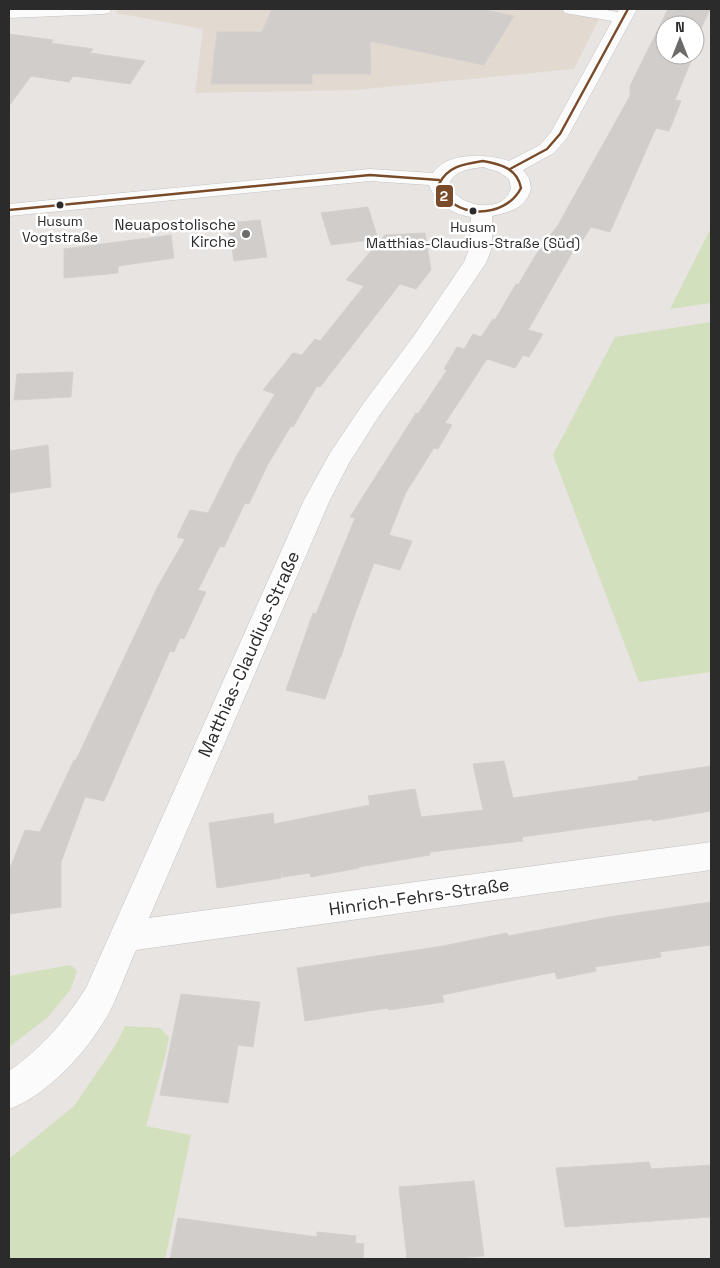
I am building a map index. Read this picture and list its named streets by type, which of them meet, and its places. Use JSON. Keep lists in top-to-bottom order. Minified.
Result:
{"streets":{"street":["Matthias-Claudius-Straße","Hinrich-Fehrs-Straße"]},"crossings":[["Matthias-Claudius-Straße","Hinrich-Fehrs-Straße"]],"places":["Husum Vogtstraße","Husum Matthias-Claudius-Straße (Süd)","Neuapostolische Kirche"],"lines":["transit line 2"],"north":"top"}
